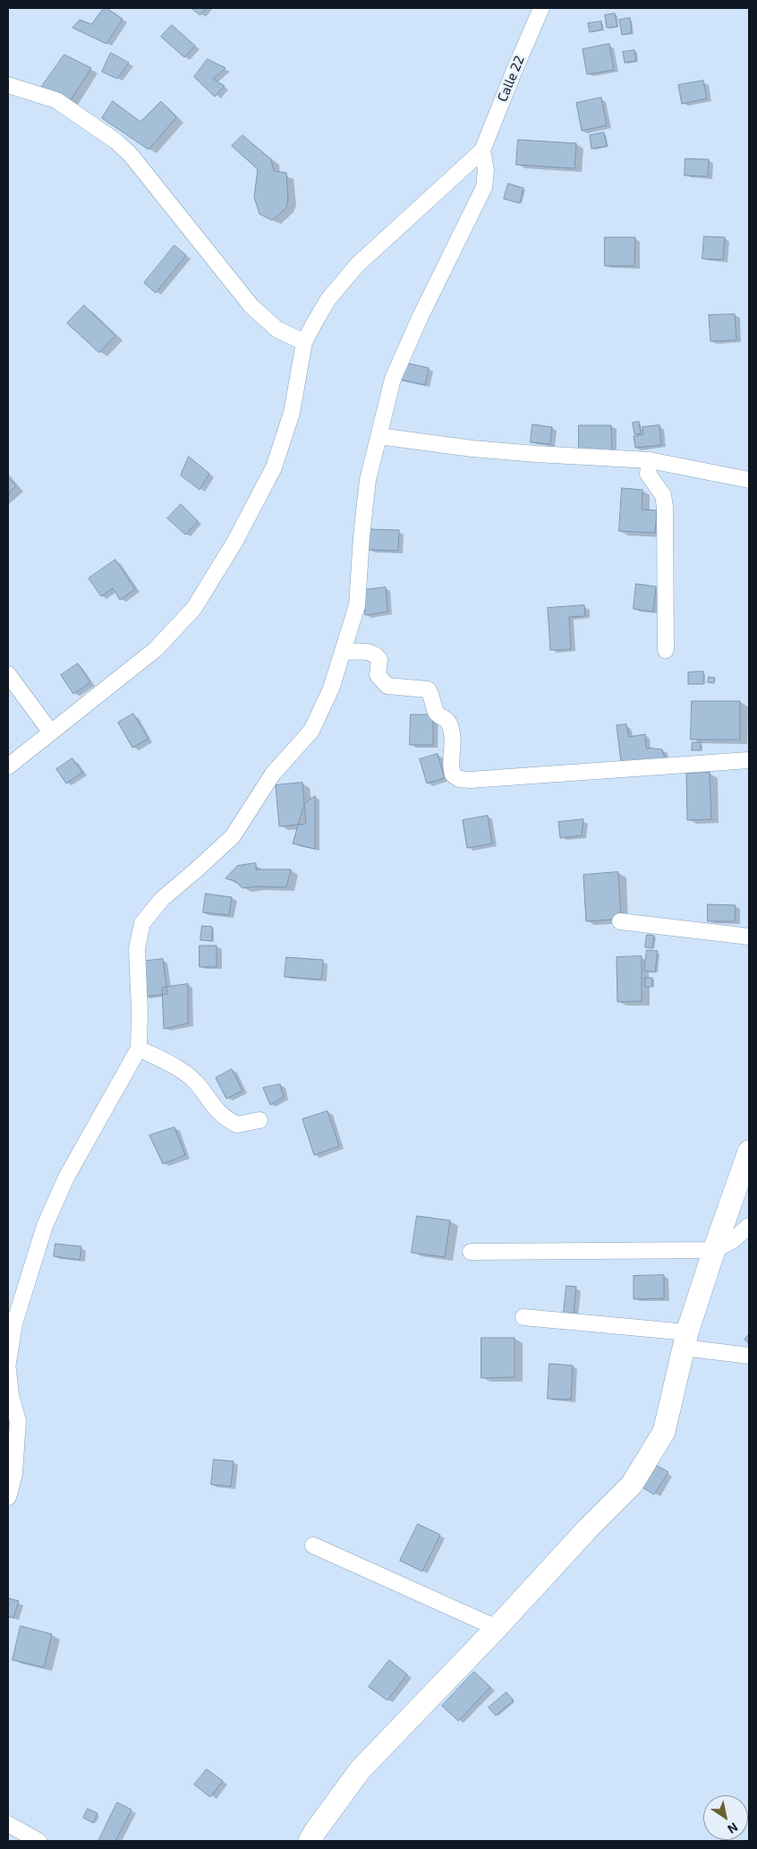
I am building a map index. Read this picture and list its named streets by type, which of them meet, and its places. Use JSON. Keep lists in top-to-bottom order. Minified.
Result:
{"streets":{"street":["Calle 22"]},"north":"bottom right"}
